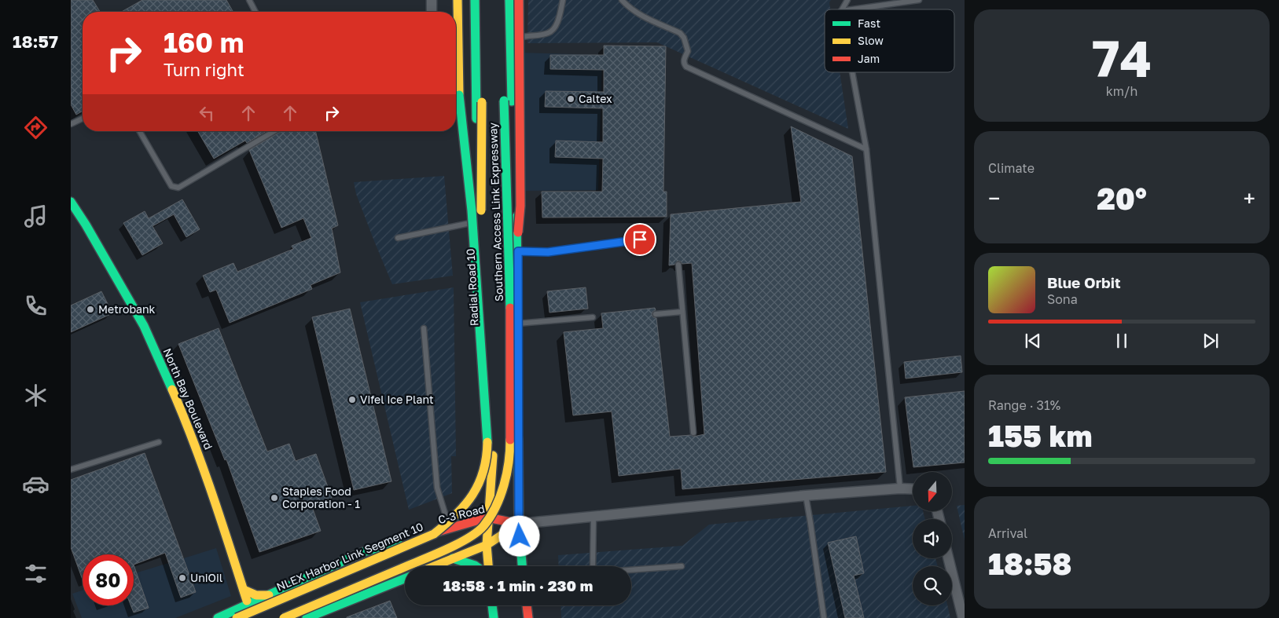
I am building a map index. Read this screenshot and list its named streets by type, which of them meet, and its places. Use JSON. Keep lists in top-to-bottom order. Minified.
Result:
{"streets":{"main road":["Southern Access Link Expressway","Radial Road 10","North Bay Boulevard","C-3 Road","NLEX Harbor Link Segment 10"]},"crossings":[["Southern Access Link Expressway","NLEX Harbor Link Segment 10"],["Radial Road 10","C-3 Road"],["North Bay Boulevard","C-3 Road"]],"places":["Caltex","Metrobank","Vifel Ice Plant","Staples Food Corporation - 1","UniOil"],"legend":["Fast","Slow","Jam"],"north":"bottom","page":{"tabs":"18:57","tile":[["74","km/h"],"Climate",["Range · 31%","155 km"],["Arrival","18:58"]],"turn":["160 m","Turn right"],"heat":["−","20°","+"],"song":["Blue Orbit","Sona"],"limit":"80","trip":"18:58 · 1 min · 230 m"}}
